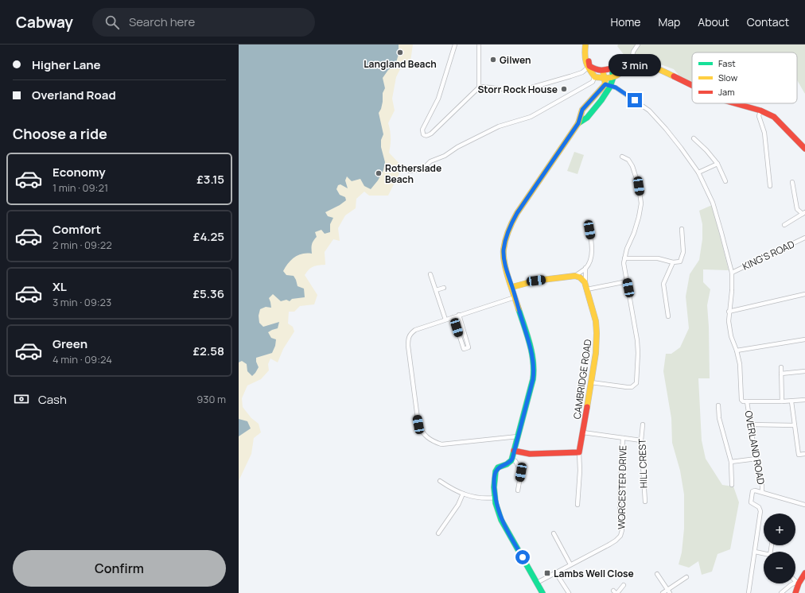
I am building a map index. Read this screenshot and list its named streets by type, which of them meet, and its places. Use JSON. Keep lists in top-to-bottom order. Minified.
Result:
{"streets":{"street":["KING'S ROAD","CAMBRIDGE ROAD","OVERLAND ROAD","HILL CREST","WORCESTER DRIVE"]},"crossings":[["KING'S ROAD","OVERLAND ROAD"]],"places":{"other":["Langland Beach","Gilwen","Storr Rock House","Rotherslade Beach"],"transit":["Lambs Well Close"]},"legend":["Fast","Slow","Jam"],"page":{"header":"Cabway","search":"Search here","nav":["Home","Map","About","Contact"],"banner":["Higher Lane","Overland Road"],"bubble":"3 min","heading":"Choose a ride","list":[{"name":"Economy","note":"1 min · 09:21","value":"£3.15"},{"name":"Comfort","note":"2 min · 09:22","value":"£4.25"},{"name":"XL","note":"3 min · 09:23","value":"£5.36"},{"name":"Green","note":"4 min · 09:24","value":"£2.58"}],"pay":["Cash","930 m"],"map_buttons":["+","−"],"buttons":"Confirm"}}
